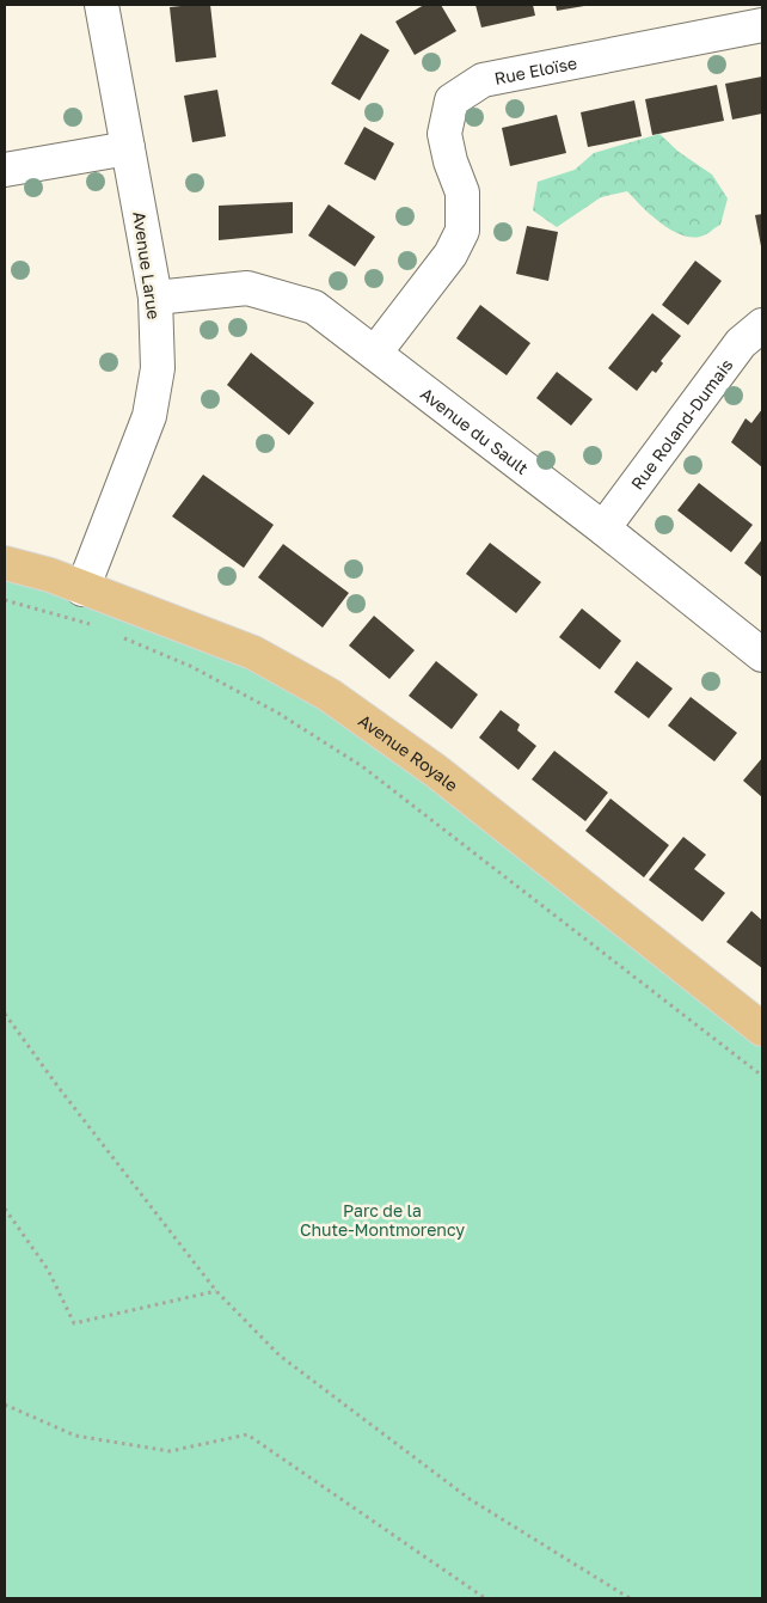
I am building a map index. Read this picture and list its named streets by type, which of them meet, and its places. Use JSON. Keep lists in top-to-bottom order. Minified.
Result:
{"streets":{"main road":["Avenue Royale"],"street":["Rue Eloïse","Avenue Larue","Rue Roland-Dumais","Avenue du Sault"]},"crossings":[["Rue Eloïse","Avenue du Sault"],["Avenue Larue","Avenue du Sault"],["Avenue Larue","Avenue Royale"],["Rue Roland-Dumais","Avenue du Sault"]],"parks":["Parc de la Chute-Montmorency"]}
